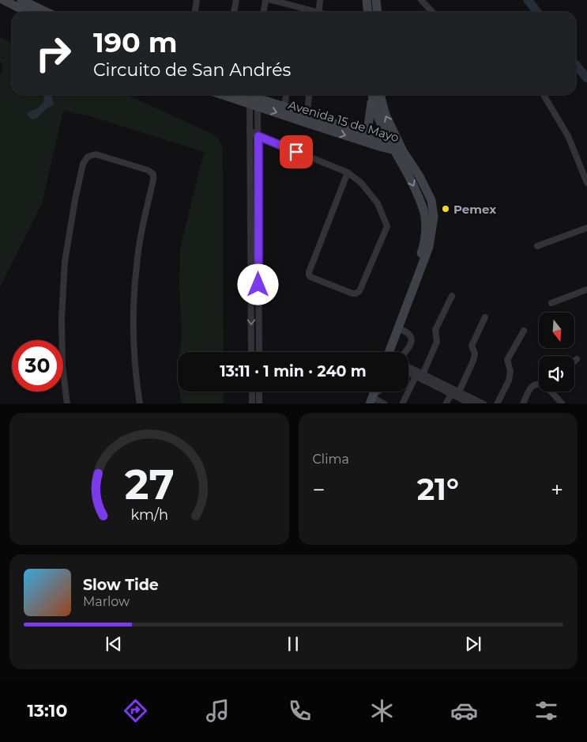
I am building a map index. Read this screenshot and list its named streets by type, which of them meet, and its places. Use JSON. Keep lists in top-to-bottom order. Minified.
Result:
{"streets":{"main road":["Avenida 15 de Mayo"]},"places":["Pemex"],"north":"bottom","page":{"turn":["190 m","Circuito de San Andrés"],"limit":"30","trip":"13:11 · 1 min · 240 m","tile":"Clima","heat":["−","21°","+"],"song":["Slow Tide","Marlow"],"tabs":"13:10","gauge":["27","km/h"]}}
